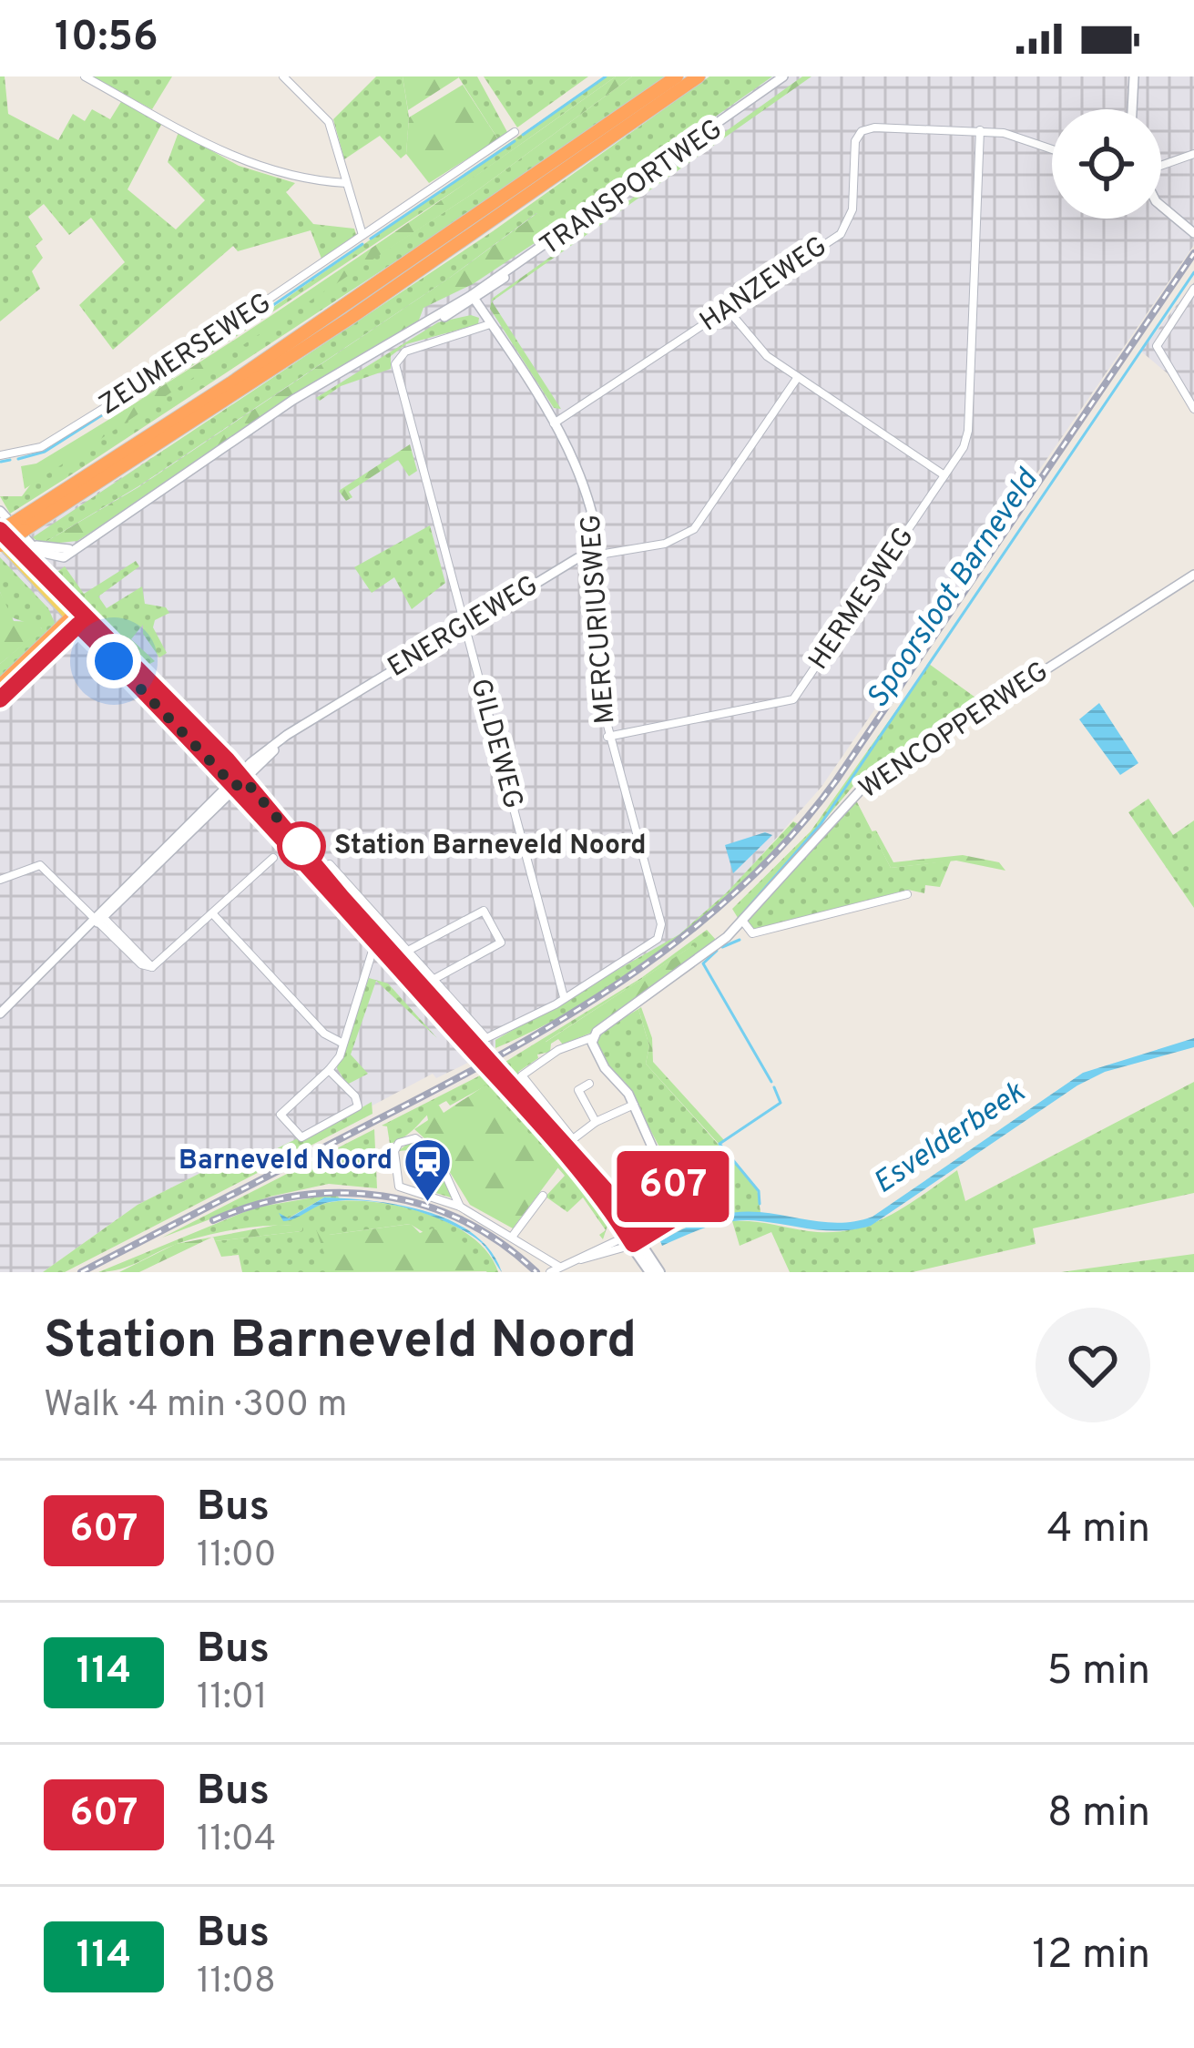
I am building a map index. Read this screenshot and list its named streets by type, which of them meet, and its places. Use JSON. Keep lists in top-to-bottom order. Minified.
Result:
{"streets":{"street":["TRANSPORTWEG","HANZEWEG","ZEUMERSEWEG","HERMESWEG","MERCURIUSWEG","ENERGIEWEG","WENCOPPERWEG","GILDEWEG"]},"crossings":[["TRANSPORTWEG","MERCURIUSWEG"],["HANZEWEG","HERMESWEG"],["HANZEWEG","MERCURIUSWEG"],["HERMESWEG","MERCURIUSWEG"],["MERCURIUSWEG","ENERGIEWEG"],["MERCURIUSWEG","GILDEWEG"],["ENERGIEWEG","GILDEWEG"]],"water":["Spoorsloot Barneveld","Esvelderbeek"],"places":{"other":["Station Barneveld Noord"],"station":["Barneveld Noord"]},"lines":["bus line 607"],"page":{"status":"10:56","on_map":"607","heading":["Station Barneveld Noord","Walk · 4 min · 300 m"],"list":[{"mark":"607","name":"Bus","note":"11:00","value":"4 min"},{"mark":"114","name":"Bus","note":"11:01","value":"5 min"},{"mark":"607","name":"Bus","note":"11:04","value":"8 min"},{"mark":"114","name":"Bus","note":"11:08","value":"12 min"}]}}
